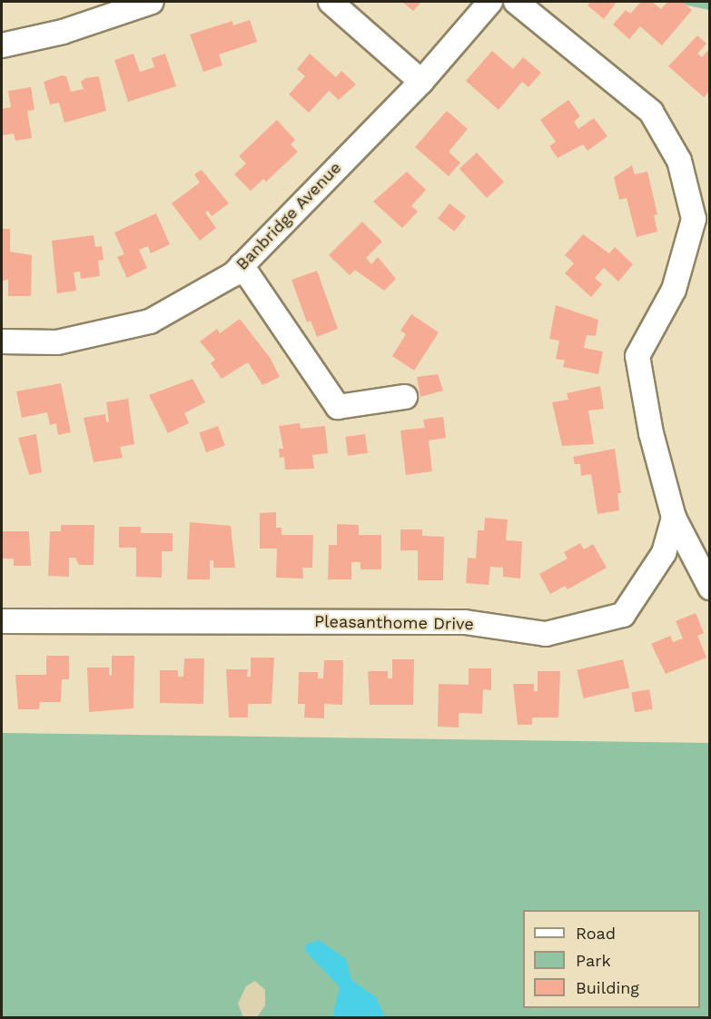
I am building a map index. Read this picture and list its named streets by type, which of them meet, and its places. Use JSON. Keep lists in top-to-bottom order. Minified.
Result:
{"streets":{"street":["Banbridge Avenue","Pleasanthome Drive"]},"legend":["Road","Park","Building"]}
